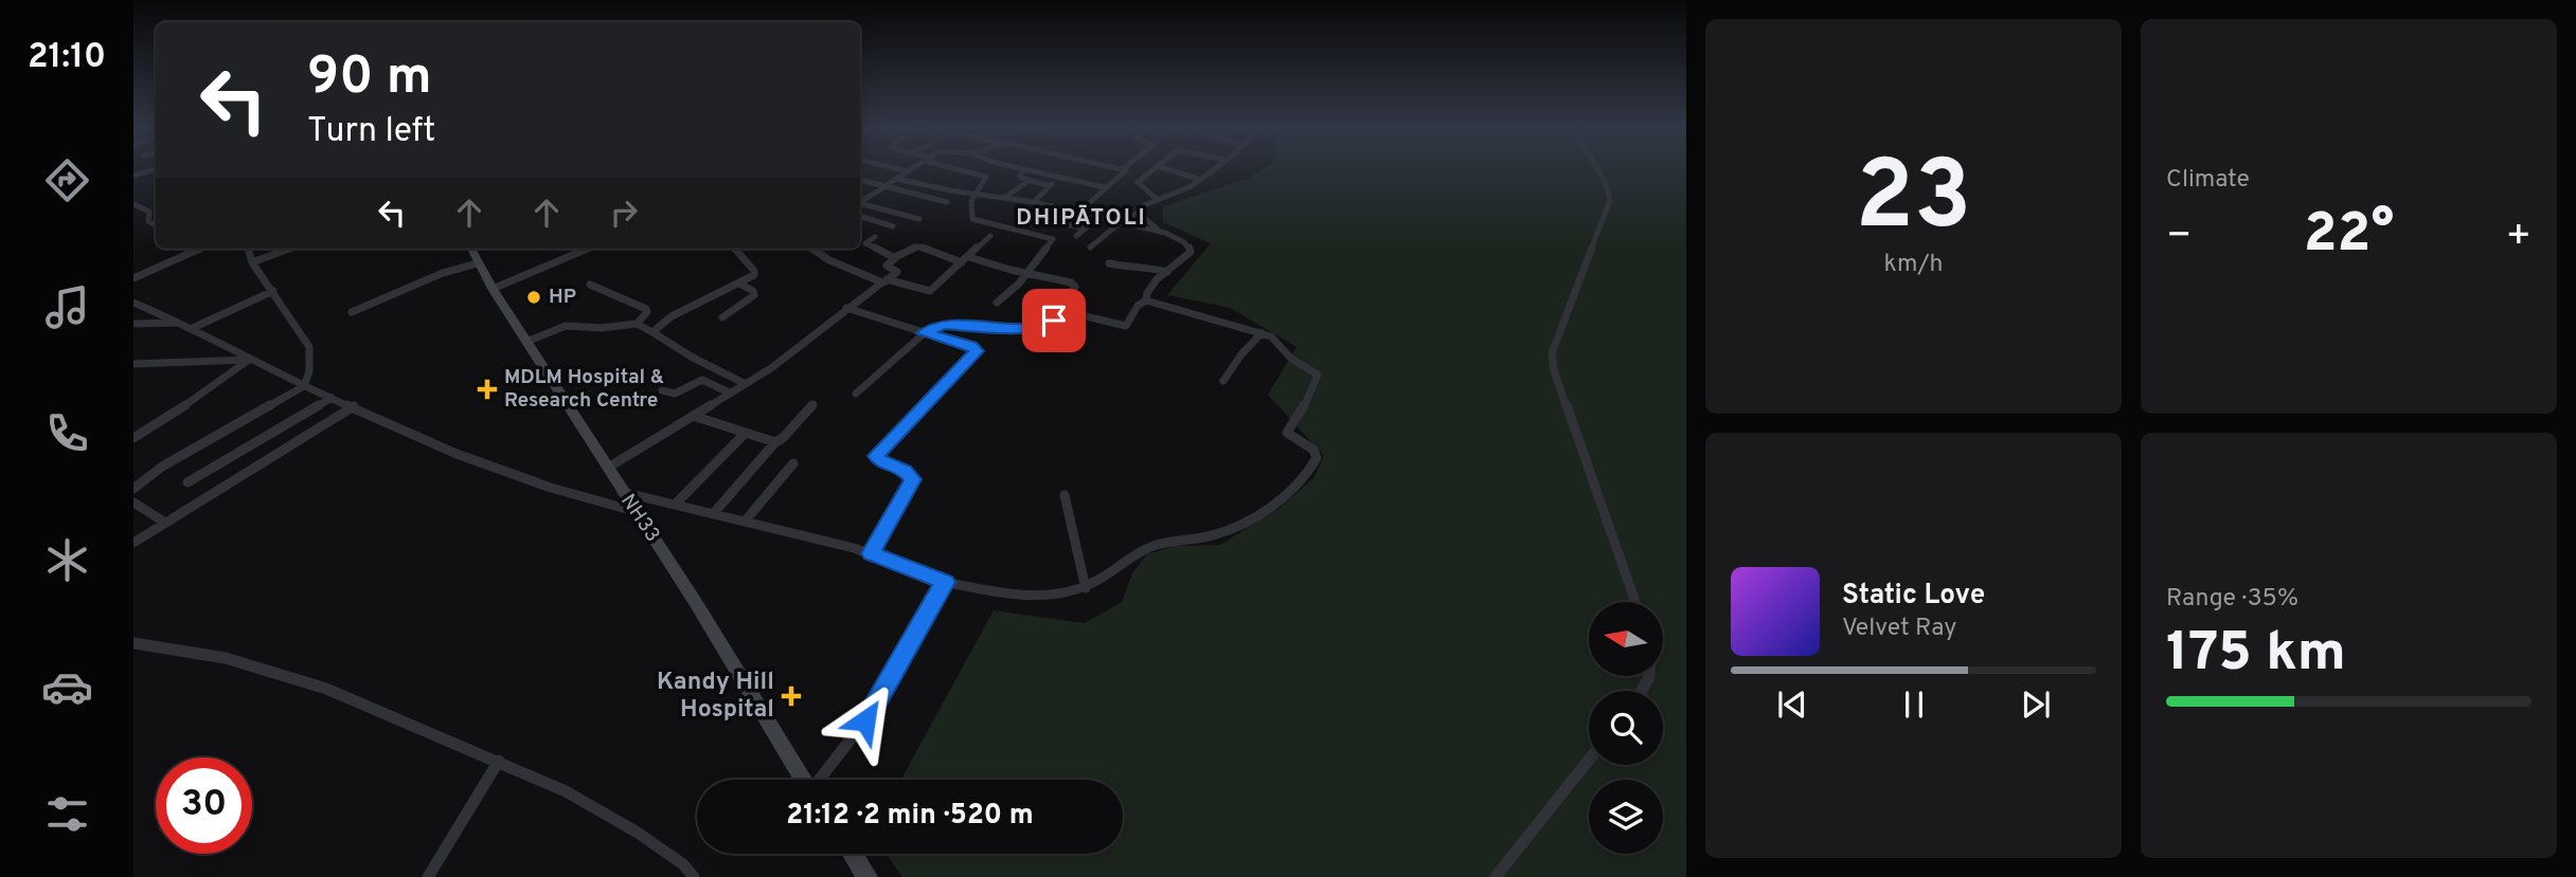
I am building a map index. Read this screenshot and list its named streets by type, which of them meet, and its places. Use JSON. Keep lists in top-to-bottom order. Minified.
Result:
{"streets":{"main road":["NH33"]},"districts":["DHIPĀTOLI"],"places":{"other":["HP"],"health":["MDLM Hospital & Research Centre","Kandy Hill Hospital"]},"north":"left","page":{"tabs":"21:10","tile":[["23","km/h"],"Climate",["Range · 35%","175 km"]],"turn":["90 m","Turn left"],"heat":["−","22°","+"],"song":["Static Love","Velvet Ray"],"limit":"30","trip":"21:12 · 2 min · 520 m"}}
